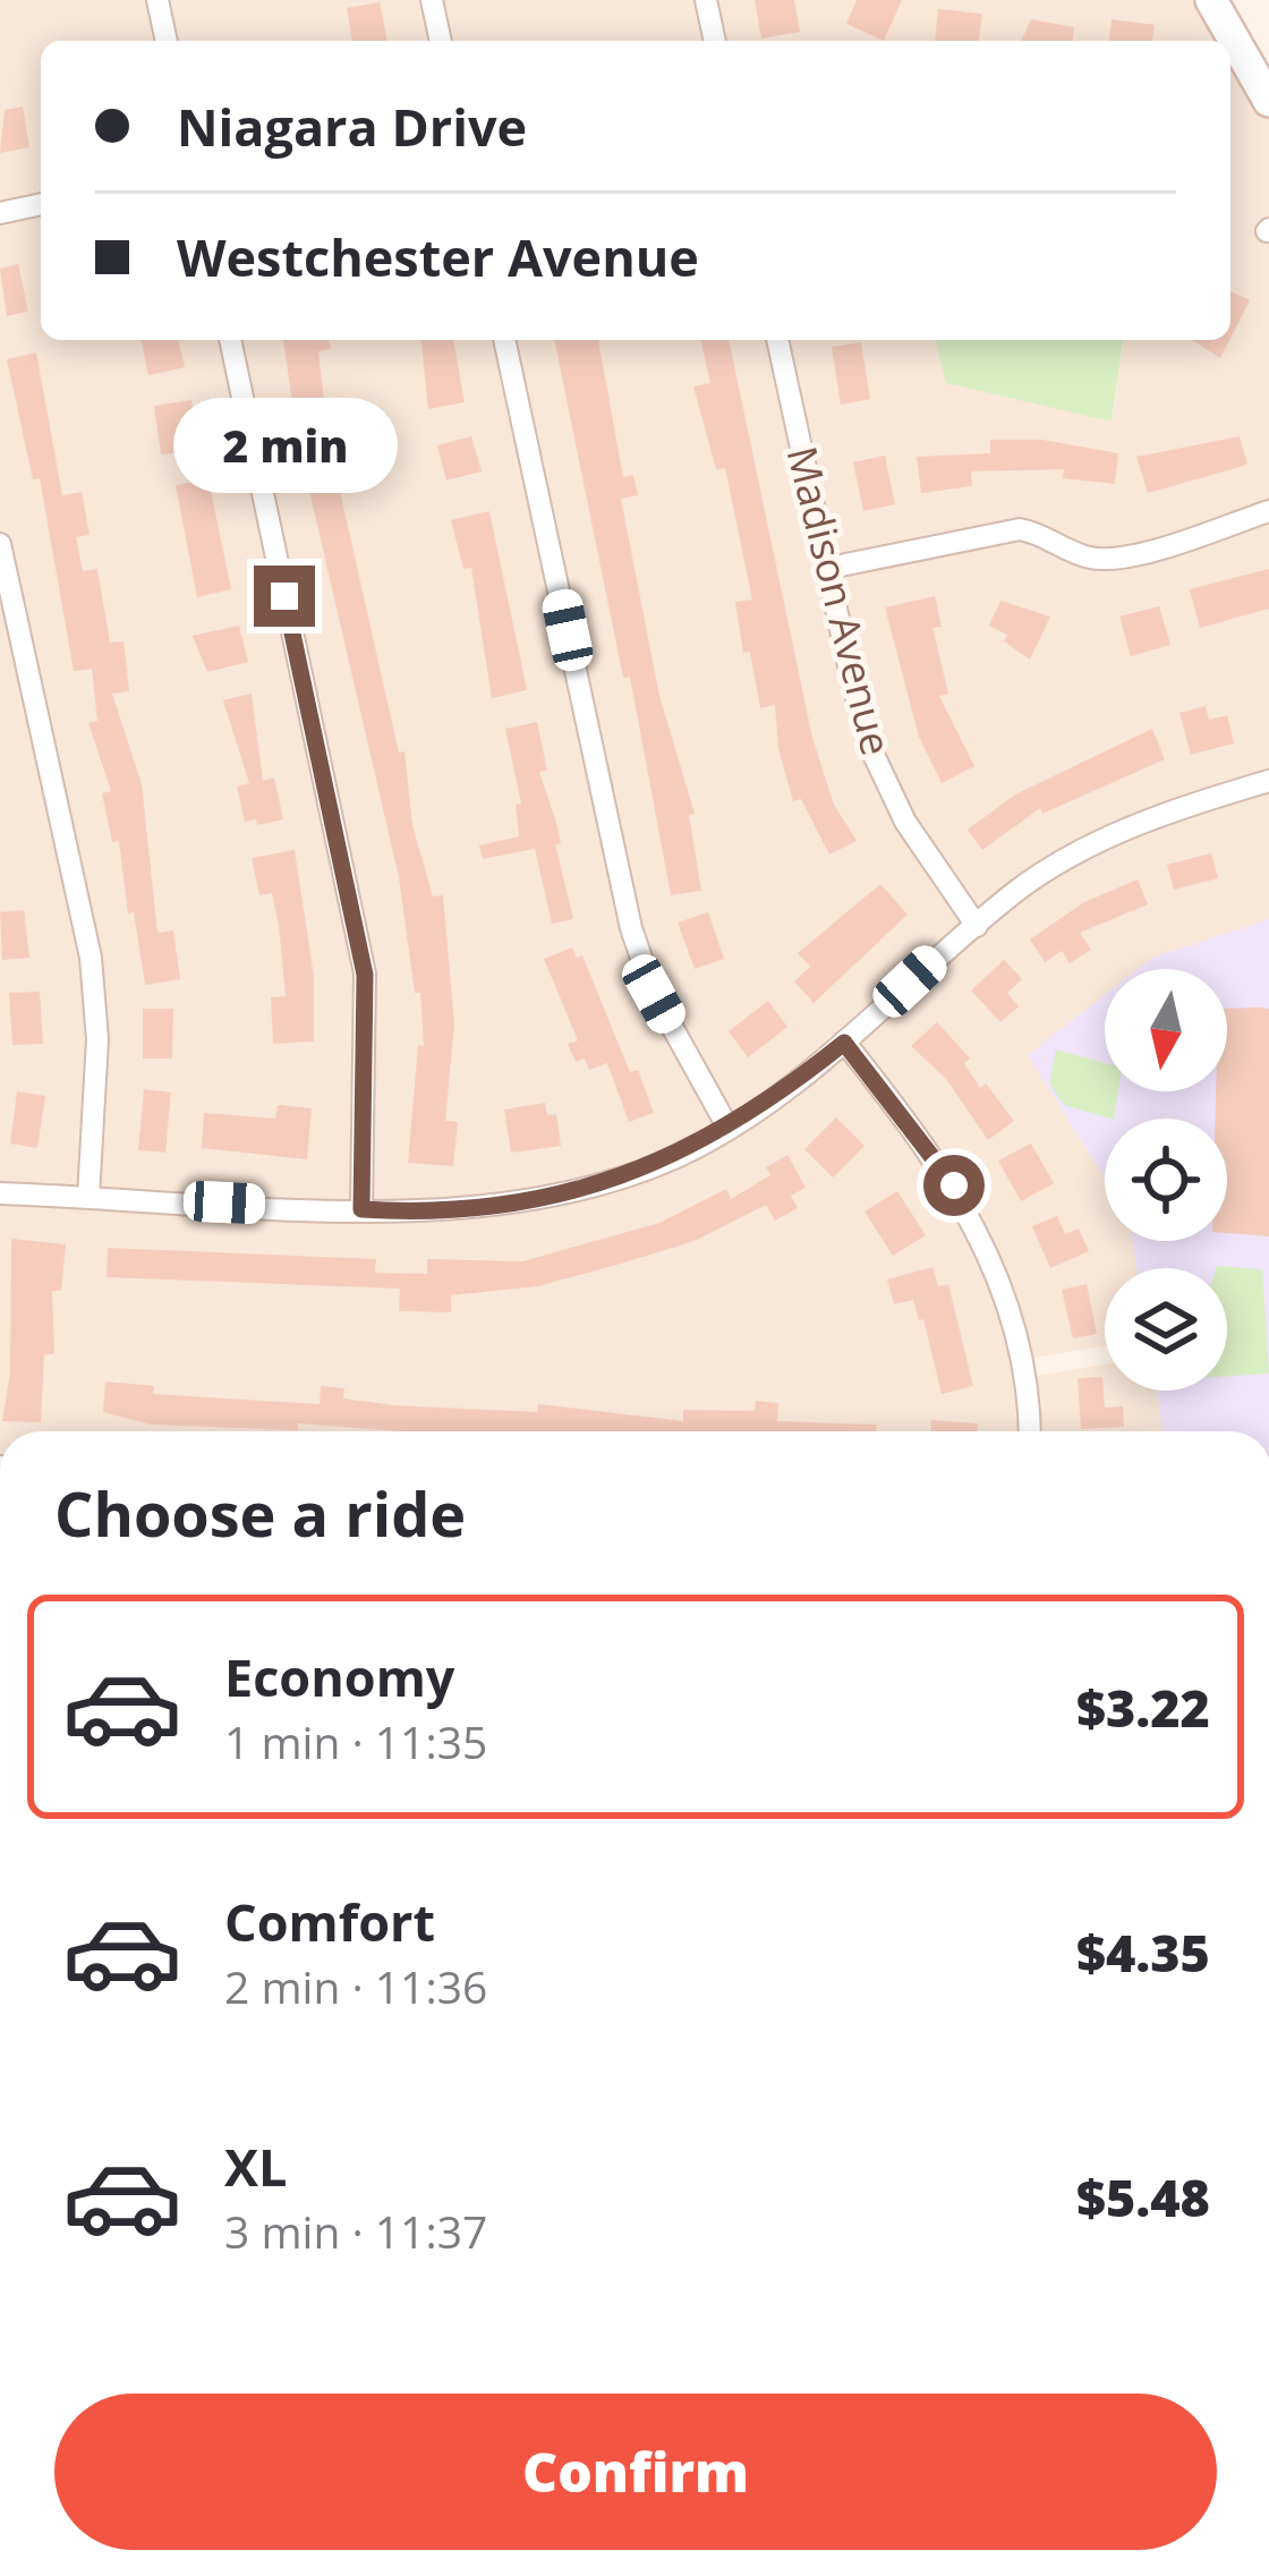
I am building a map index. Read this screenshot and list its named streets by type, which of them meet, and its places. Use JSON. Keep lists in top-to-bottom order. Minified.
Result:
{"streets":{"street":["Madison Avenue"]},"north":"bottom","page":{"banner":["Niagara Drive","Westchester Avenue"],"bubble":"2 min","heading":"Choose a ride","list":[{"name":"Economy","note":"1 min · 11:35","value":"$3.22"},{"name":"Comfort","note":"2 min · 11:36","value":"$4.35"},{"name":"XL","note":"3 min · 11:37","value":"$5.48"}],"buttons":"Confirm"}}
